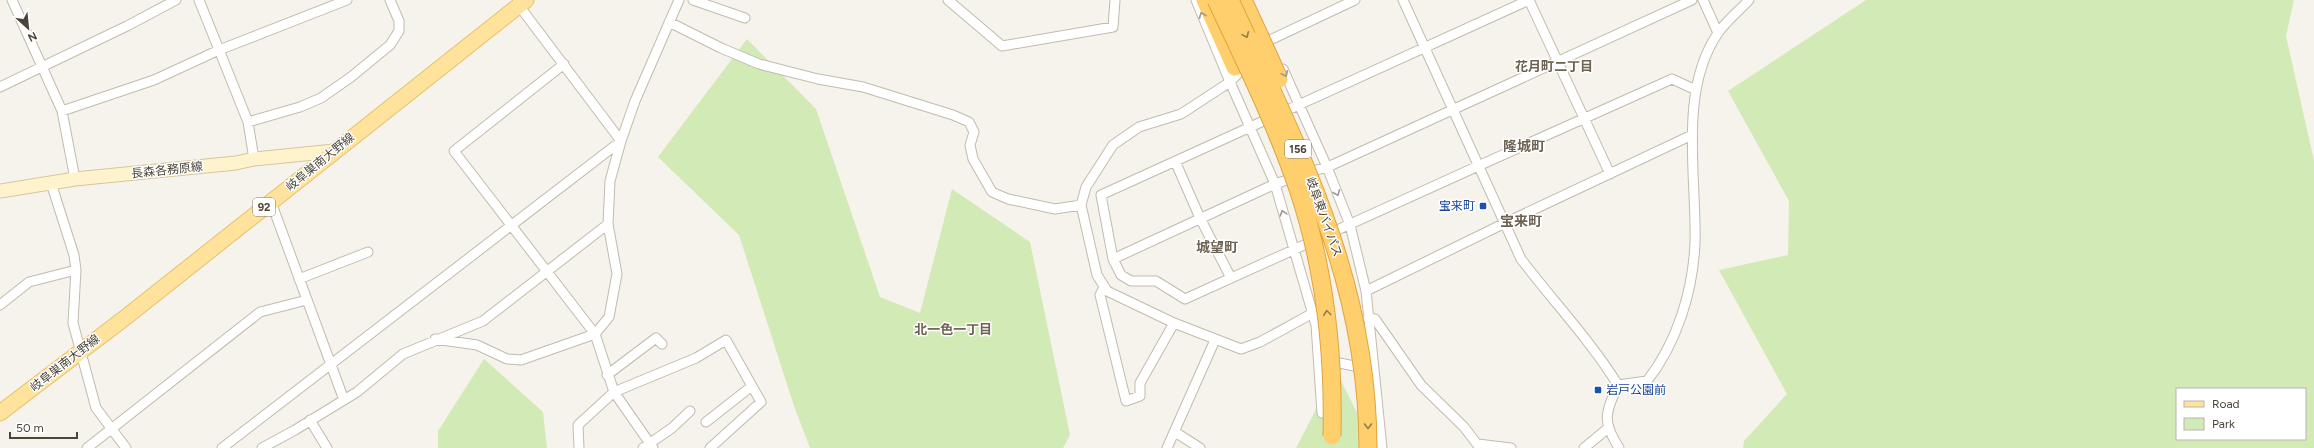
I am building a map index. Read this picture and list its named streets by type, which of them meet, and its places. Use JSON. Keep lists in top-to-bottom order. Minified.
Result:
{"streets":{"highway":["156","岐阜東バイパス"],"main road":["岐阜巣南大野線","長森各務原線","92"]},"crossings":[["156","岐阜東バイパス"],["岐阜巣南大野線","長森各務原線"]],"districts":["花月町二丁目","隆城町","宝来町","城望町","北一色一丁目"],"places":{"transit":["宝来町","岩戸公園前"]},"legend":["Road","Park"],"scale_bar":"50 m","north":"bottom right"}
